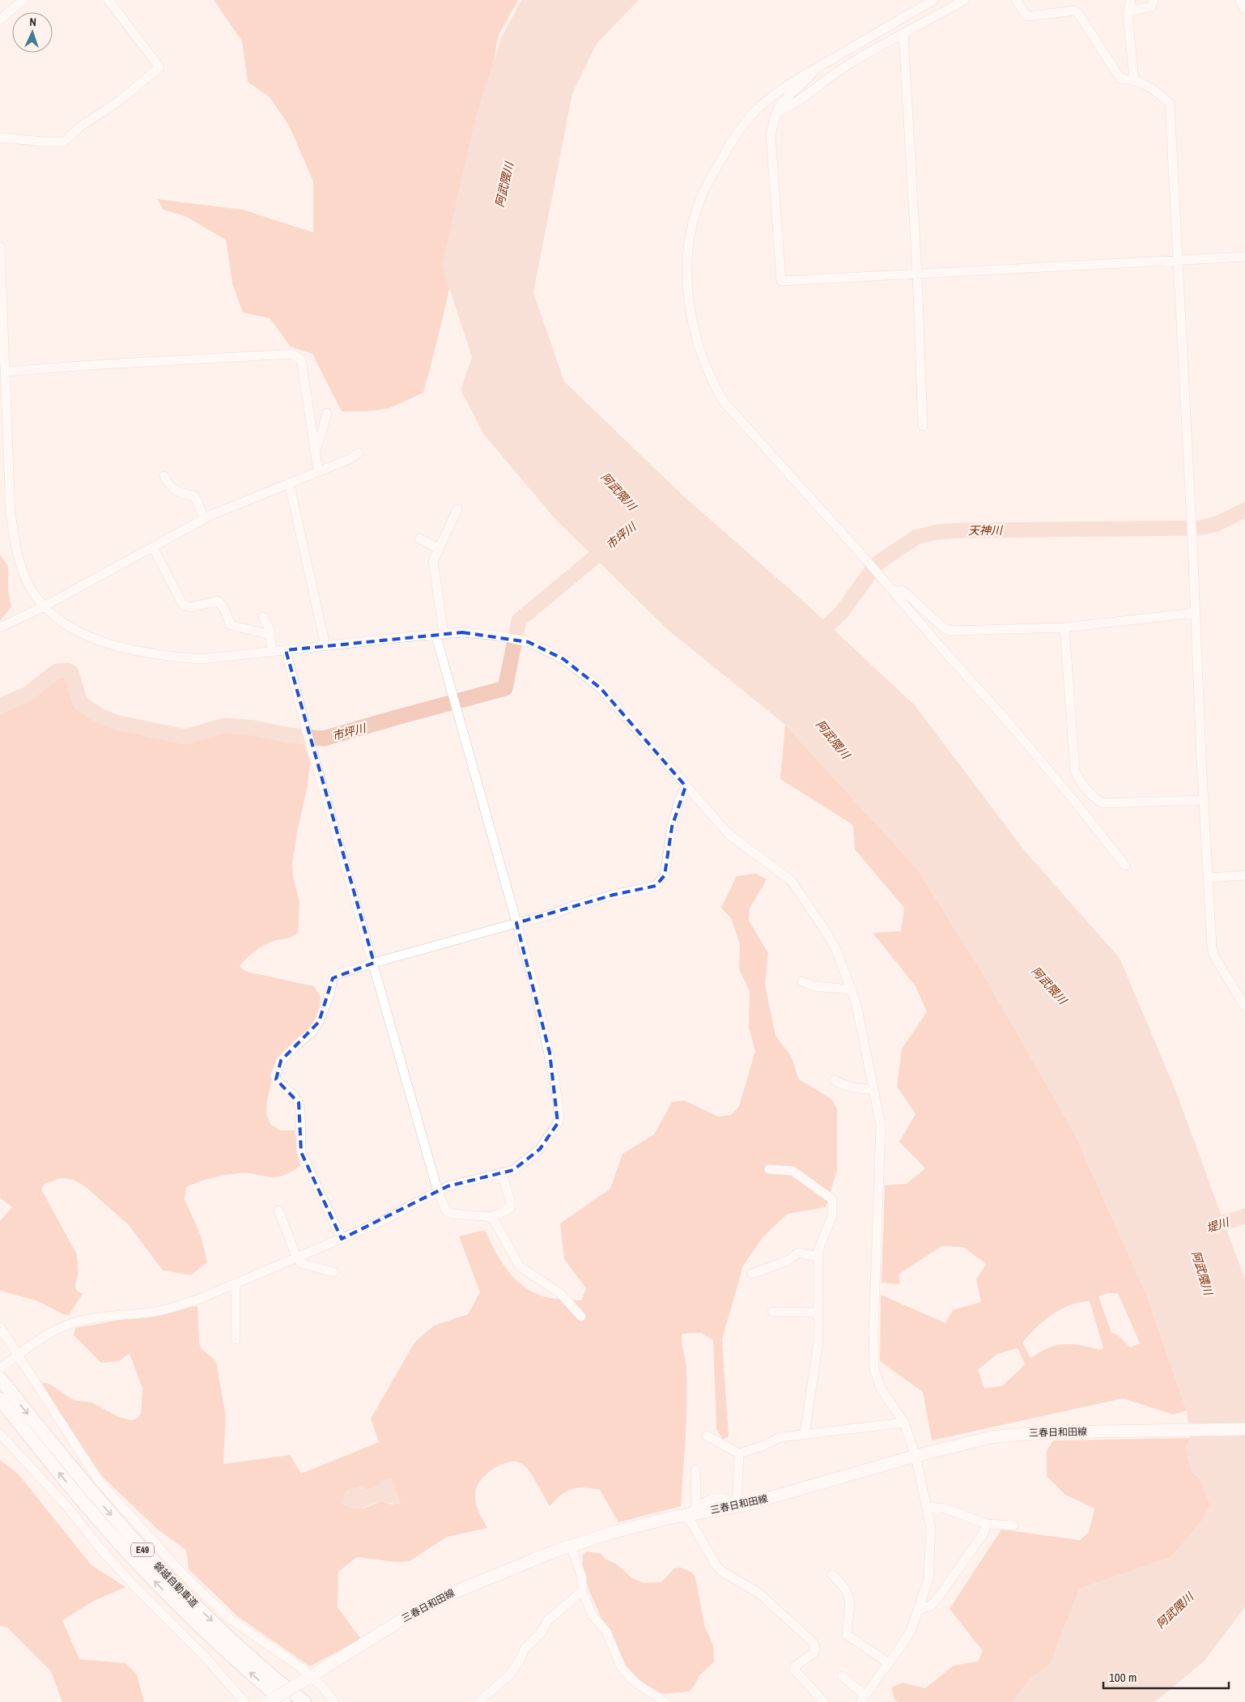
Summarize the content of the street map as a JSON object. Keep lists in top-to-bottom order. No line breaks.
{"streets":{"highway":["E49","磐越自動車道"],"main road":["三春日和田線"]},"water":["阿武隈川","天神川","市坪川","堤川"],"scale_bar":"100 m","north":"top"}
